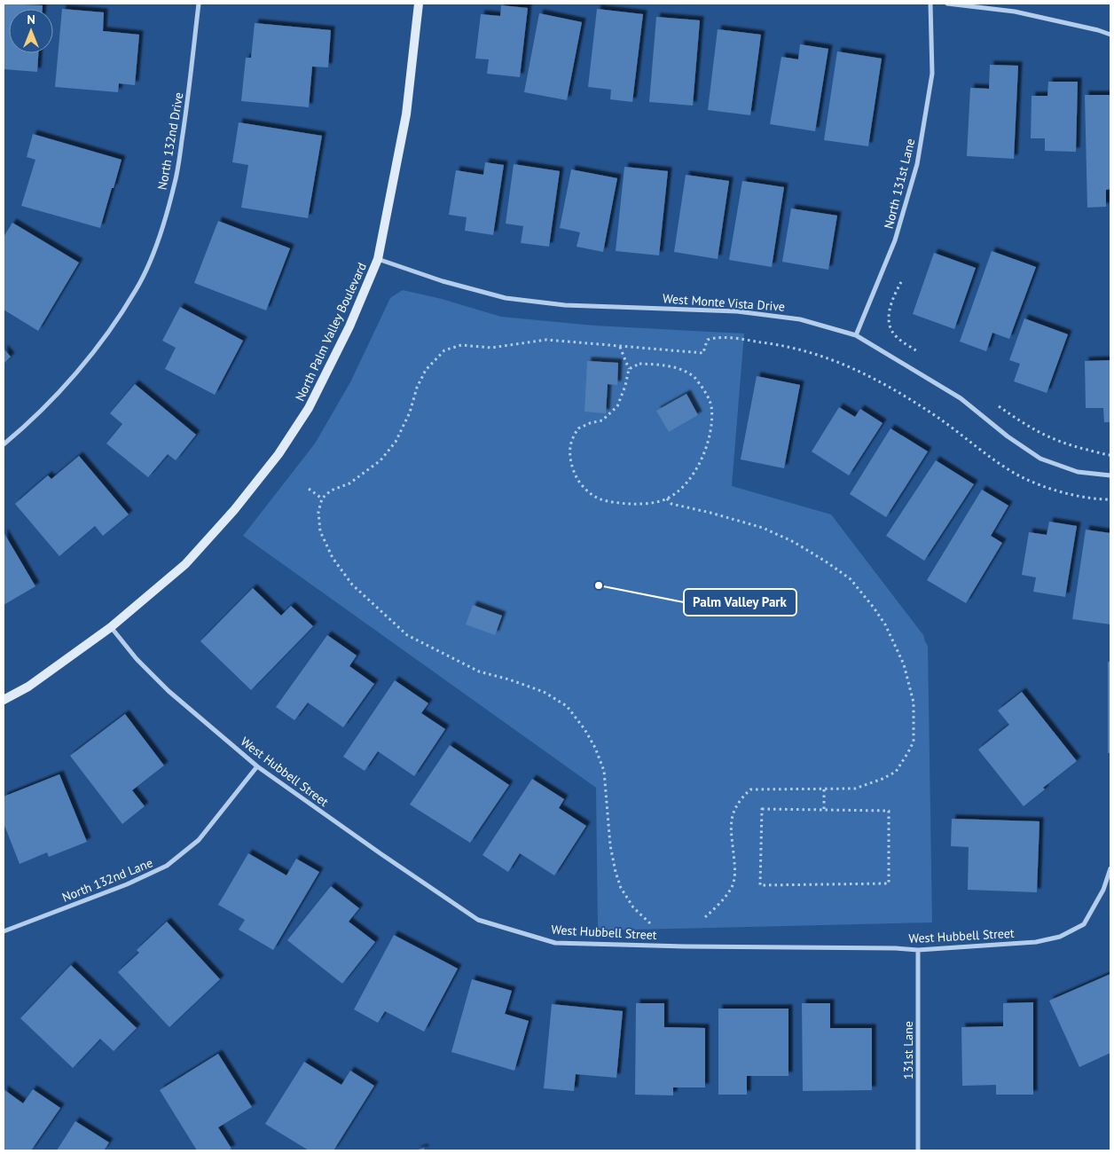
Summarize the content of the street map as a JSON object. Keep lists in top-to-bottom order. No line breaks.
{"streets":{"street":["North 132nd Drive","North 131st Lane","West Monte Vista Drive","North Palm Valley Boulevard","West Hubbell Street","North 132nd Lane","131st Lane"]},"crossings":[["North 131st Lane","West Monte Vista Drive"],["West Monte Vista Drive","North Palm Valley Boulevard"],["North Palm Valley Boulevard","West Hubbell Street"],["West Hubbell Street","North 132nd Lane"],["West Hubbell Street","131st Lane"]],"places":["Palm Valley Park"],"north":"top"}
